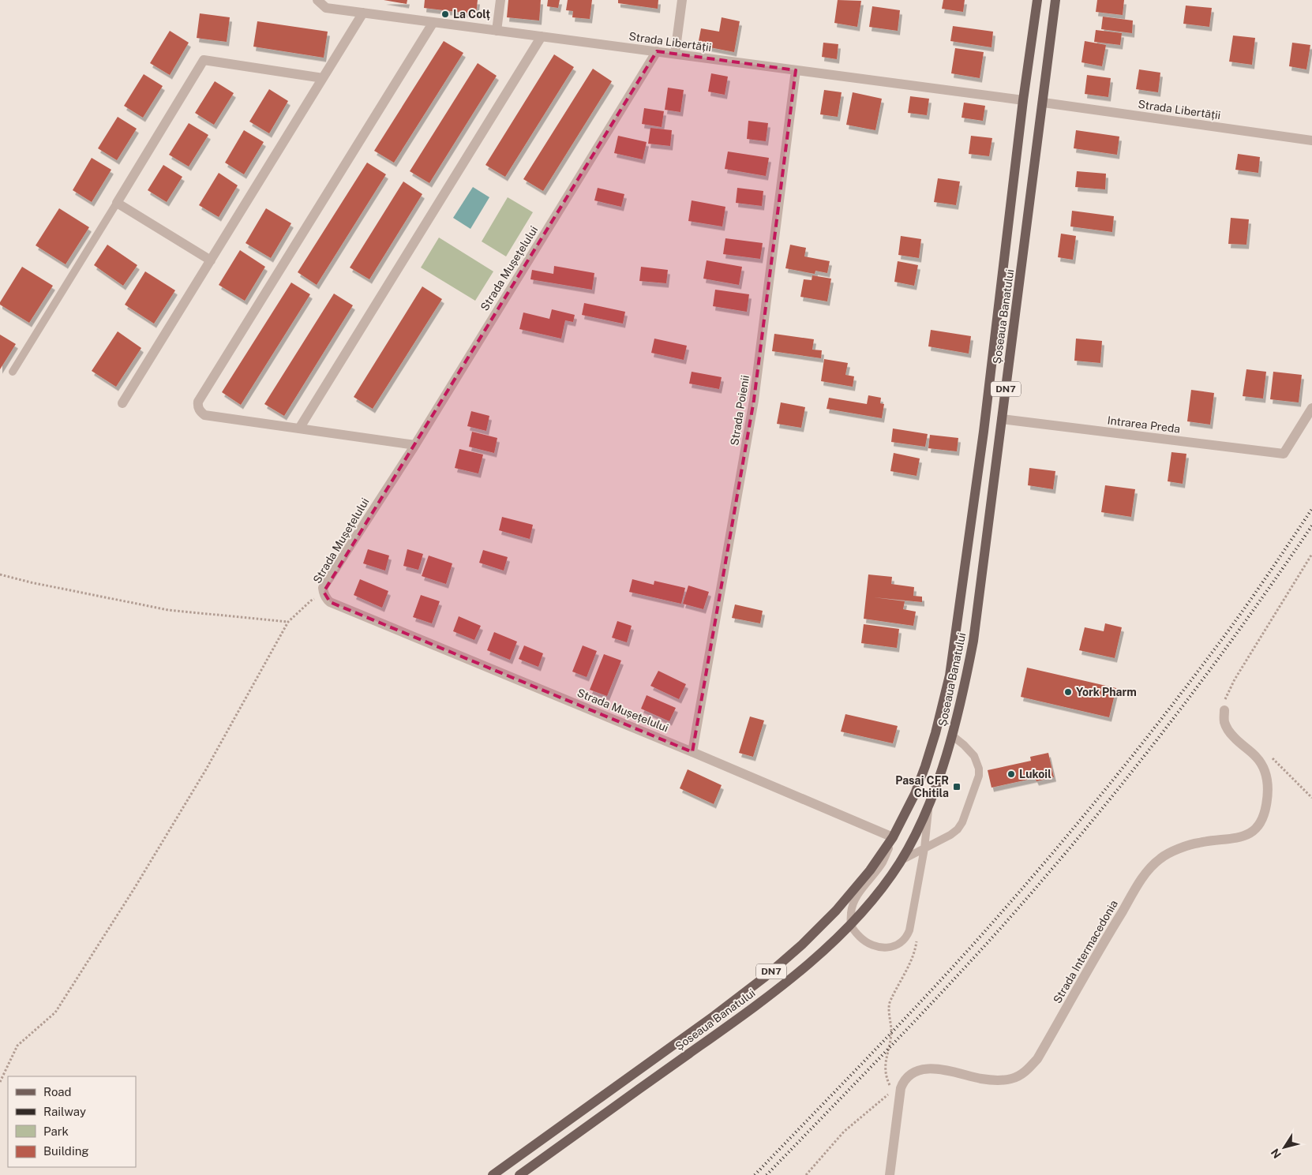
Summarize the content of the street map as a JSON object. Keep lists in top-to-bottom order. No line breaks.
{"streets":{"main road":["Șoseaua Banatului","DN7"],"street":["Strada Libertății","Strada Mușețelului","Strada Poienii","Intrarea Preda","Strada Intermacedonia"]},"crossings":[["Strada Libertății","Strada Mușețelului"],["Strada Libertății","Șoseaua Banatului"],["Strada Libertății","Strada Poienii"],["Strada Mușețelului","Șoseaua Banatului"],["Strada Mușețelului","Strada Poienii"],["Șoseaua Banatului","Intrarea Preda"]],"places":{"other":["La Colț","York Pharm","Lukoil"],"transit":["Pasaj CFR Chitila"]},"legend":["Road","Railway","Park","Building"],"north":"bottom left"}
